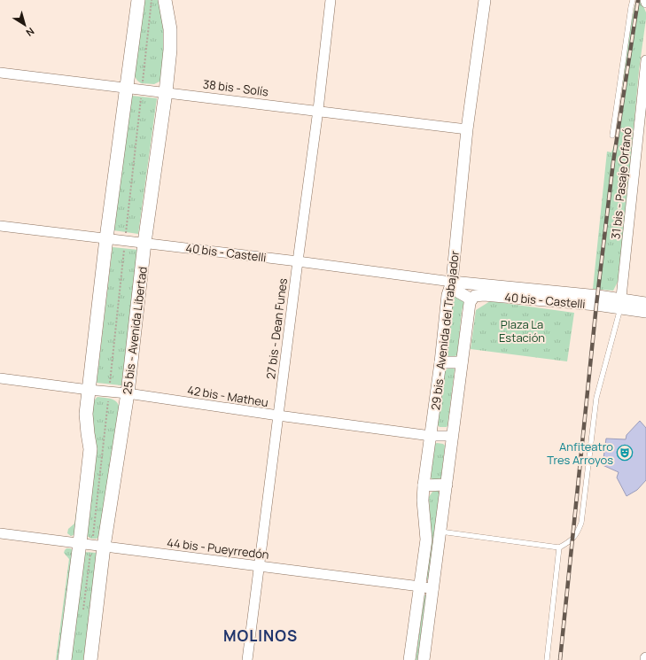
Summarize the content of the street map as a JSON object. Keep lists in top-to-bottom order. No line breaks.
{"streets":{"main road":["25 bis - Avenida Libertad"],"street":["38 bis - Solís","31 bis - Pasaje Orfanó","40 bis - Castelli","27 bis - Dean Funes","29 bis - Avenida del Trabajador","42 bis - Matheu","44 bis - Pueyrredón"]},"crossings":[["38 bis - Solís","27 bis - Dean Funes"],["38 bis - Solís","25 bis - Avenida Libertad"],["38 bis - Solís","29 bis - Avenida del Trabajador"],["31 bis - Pasaje Orfanó","40 bis - Castelli"],["40 bis - Castelli","27 bis - Dean Funes"],["40 bis - Castelli","25 bis - Avenida Libertad"],["40 bis - Castelli","29 bis - Avenida del Trabajador"],["27 bis - Dean Funes","42 bis - Matheu"],["27 bis - Dean Funes","44 bis - Pueyrredón"],["25 bis - Avenida Libertad","42 bis - Matheu"],["25 bis - Avenida Libertad","44 bis - Pueyrredón"],["29 bis - Avenida del Trabajador","42 bis - Matheu"],["29 bis - Avenida del Trabajador","44 bis - Pueyrredón"]],"districts":["MOLINOS"],"parks":["Plaza La Estación"],"places":{"theatre":["Anfiteatro Tres Arroyos"]},"north":"bottom right"}
